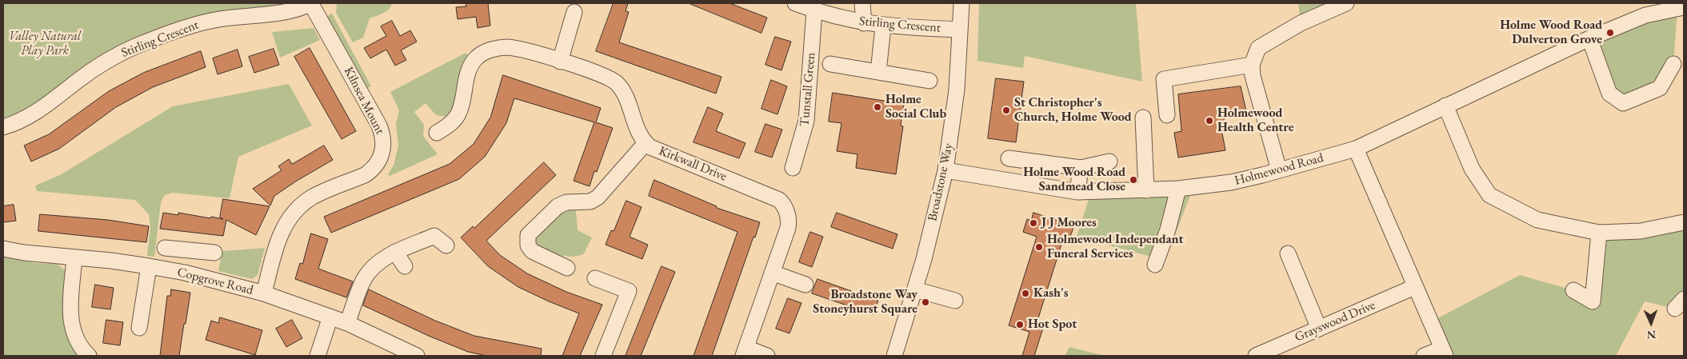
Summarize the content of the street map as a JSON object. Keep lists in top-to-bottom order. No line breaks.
{"streets":{"street":["Stirling Crescent","Tunstall Green","Kilnsea Mount","Kirkwall Drive","Holmewood Road","Broadstone Way","Copgrove Road","Grayswood Drive"]},"crossings":[["Stirling Crescent","Tunstall Green"],["Stirling Crescent","Kilnsea Mount"],["Stirling Crescent","Broadstone Way"],["Kilnsea Mount","Copgrove Road"],["Holmewood Road","Broadstone Way"]],"parks":["Valley Natural Play Park"],"places":["Holme Wood Road Dulverton Grove","Holme Social Club","St Christopher's Church, Holme Wood","Holmewood Health Centre","Holme Wood Road Sandmead Close","J J Moores","Holmewood Independant Funeral Services","Kash's","Broadstone Way Stoneyhurst Square","Hot Spot"],"north":"bottom"}
